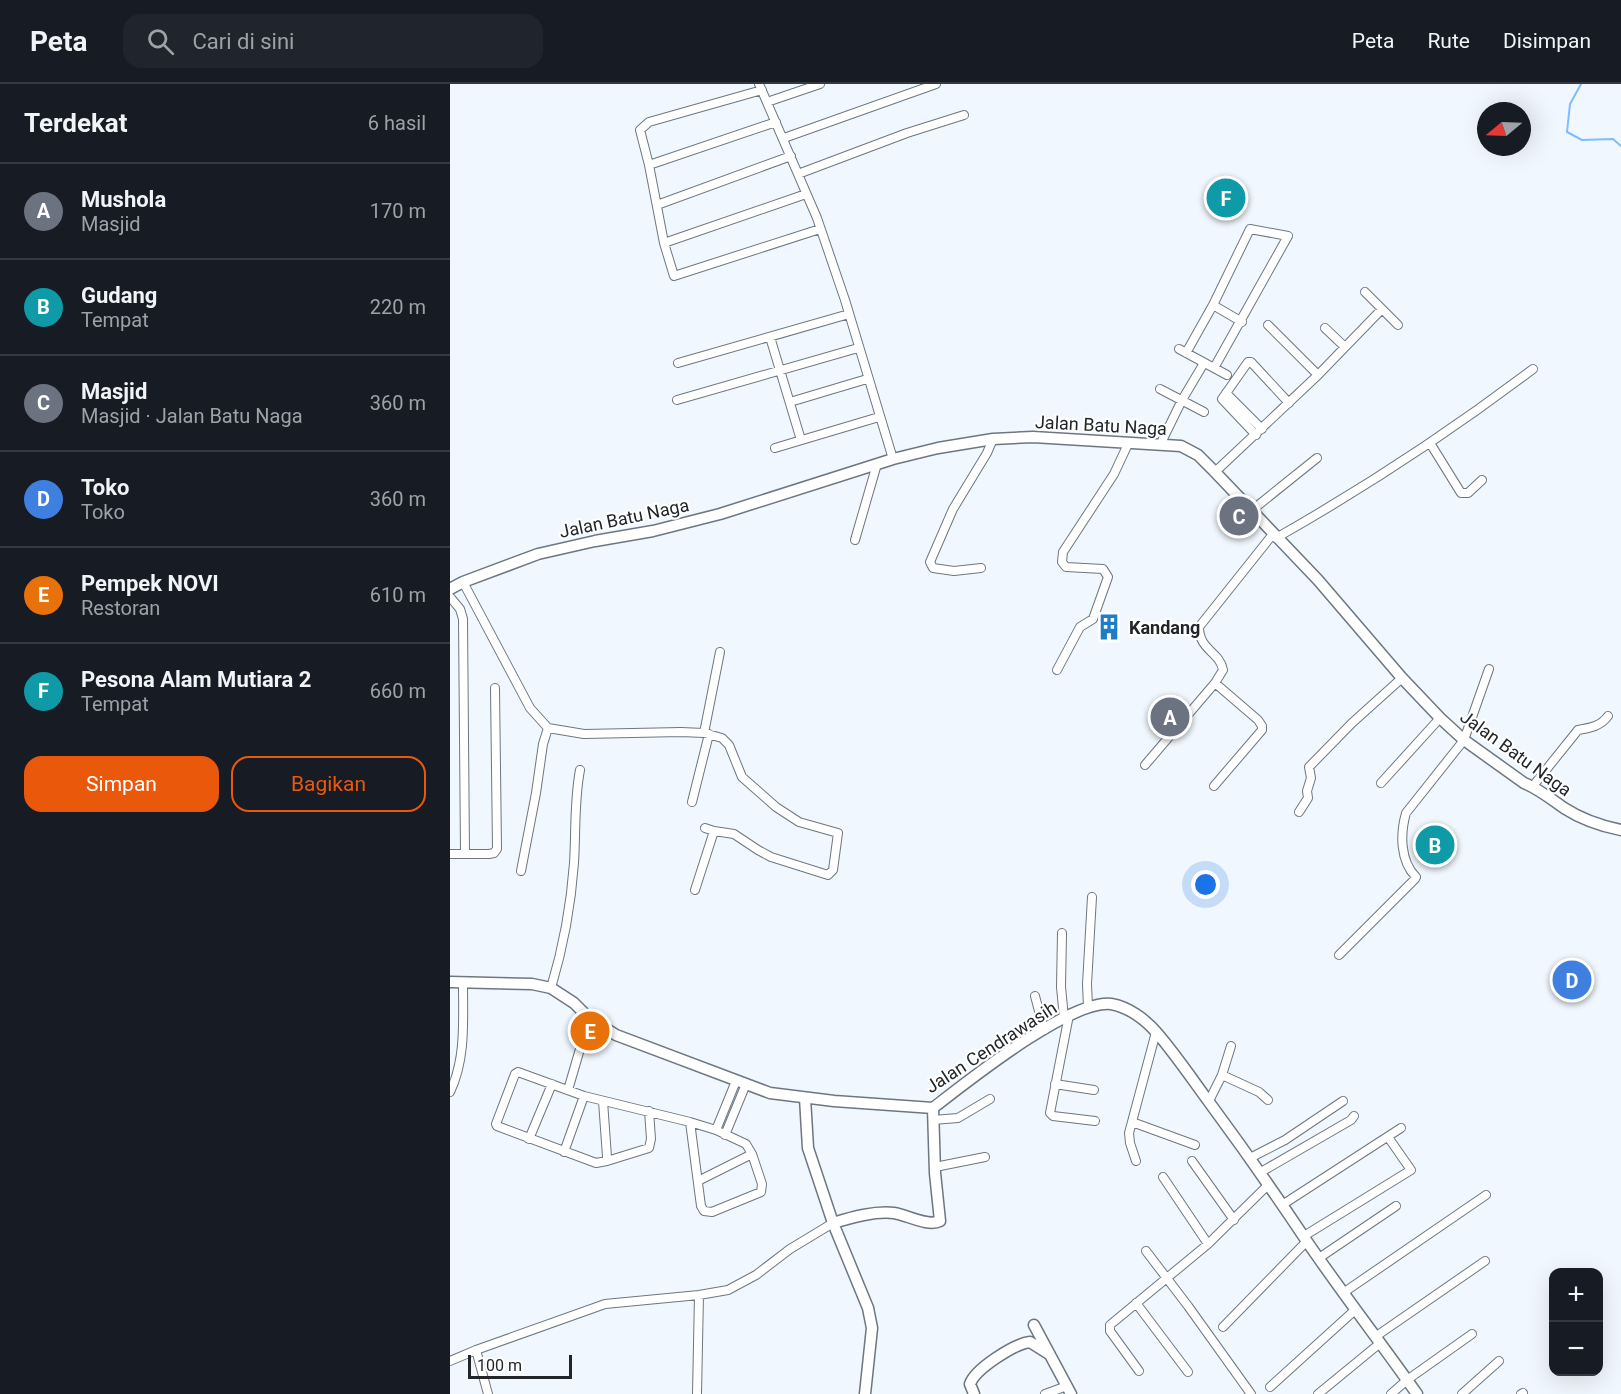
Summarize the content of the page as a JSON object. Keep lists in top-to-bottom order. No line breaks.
{"streets":{"street":["Jalan Batu Naga","Jalan Cendrawasih"]},"places":{"building":["Kandang"]},"scale_bar":"100 m","north":"left","page":{"header":"Peta","search":"Cari di sini","nav":["Peta","Rute","Disimpan"],"heading":["Terdekat","6 hasil"],"list":[{"mark":"A","name":"Mushola","note":"Masjid","value":"170 m"},{"mark":"B","name":"Gudang","note":"Tempat","value":"220 m"},{"mark":"C","name":"Masjid","note":"Masjid · Jalan Batu Naga","value":"360 m"},{"mark":"D","name":"Toko","note":"Toko","value":"360 m"},{"mark":"E","name":"Pempek NOVI","note":"Restoran","value":"610 m"},{"mark":"F","name":"Pesona Alam Mutiara 2","note":"Tempat","value":"660 m"}],"pins":["F","C","A","B","D","E"],"buttons":["Simpan","Bagikan"],"map_buttons":["+","−"],"scale":"100 m"}}
